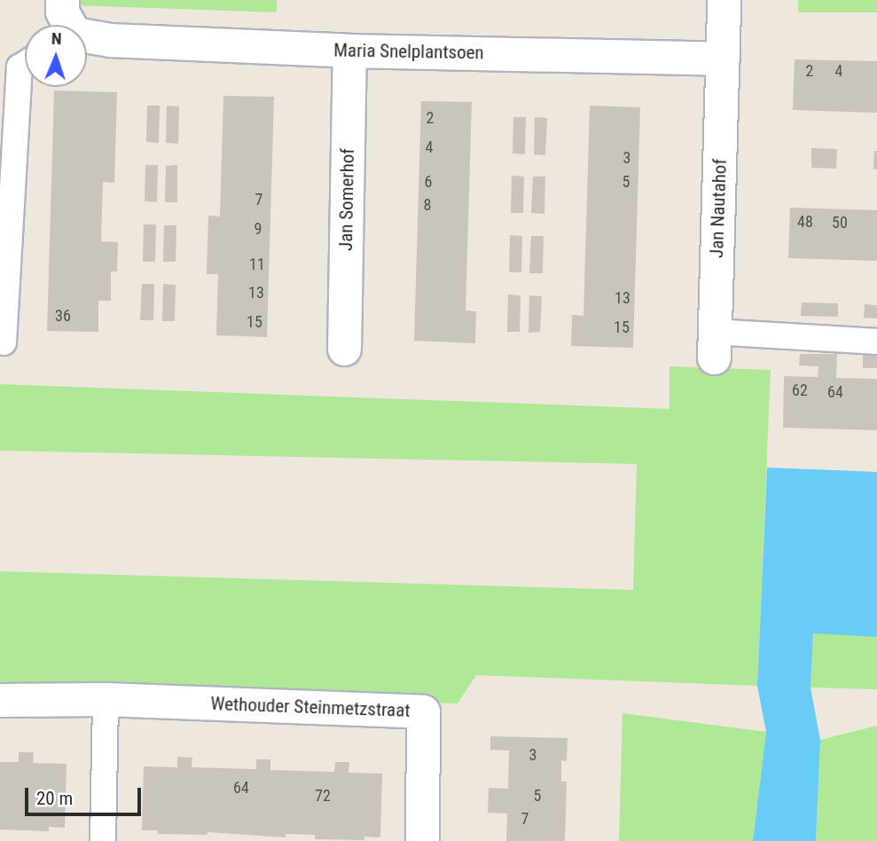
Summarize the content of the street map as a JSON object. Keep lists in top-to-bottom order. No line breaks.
{"streets":{"street":["Maria Snelplantsoen","Jan Somerhof","Jan Nautahof","Wethouder Steinmetzstraat"]},"crossings":[["Maria Snelplantsoen","Jan Somerhof"],["Maria Snelplantsoen","Jan Nautahof"]],"house_numbers":["2","4","2","4","3","6","5","7","8","48","50","9","11","13","13","36","15","15","62","64","3","64","72","5","7"],"scale_bar":"20 m","north":"top"}
